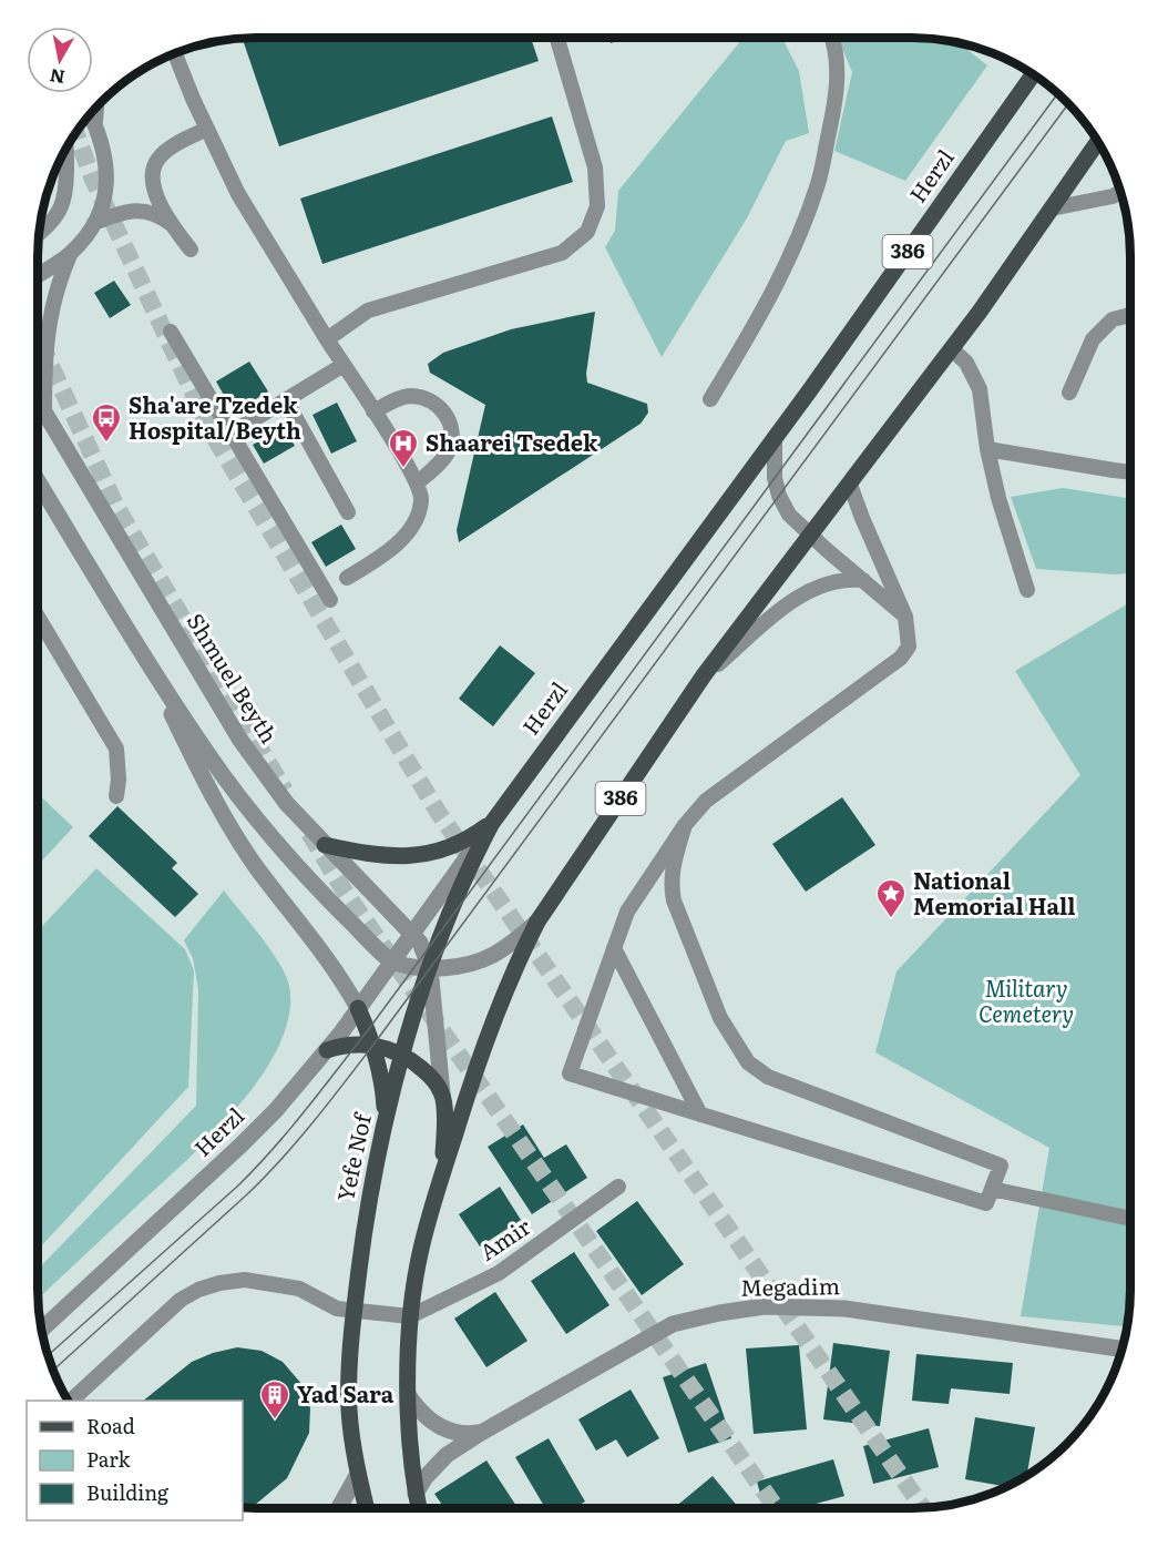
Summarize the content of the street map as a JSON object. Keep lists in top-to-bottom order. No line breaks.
{"streets":{"main road":["Herzl","386","Yefe Nof"],"street":["Shmuel Beyth","Megadim"],"lane":["Amir"]},"crossings":[["Herzl","Shmuel Beyth"],["Herzl","Yefe Nof"],["386","Amir"],["386","Megadim"],["Shmuel Beyth","Yefe Nof"]],"parks":["Military Cemetery"],"places":{"bus stop":["Sha'are Tzedek Hospital/Beyth"],"hospital":["Shaarei Tsedek"],"place":["National Memorial Hall"],"building":["Yad Sara"]},"legend":["Road","Park","Building"],"north":"bottom"}
